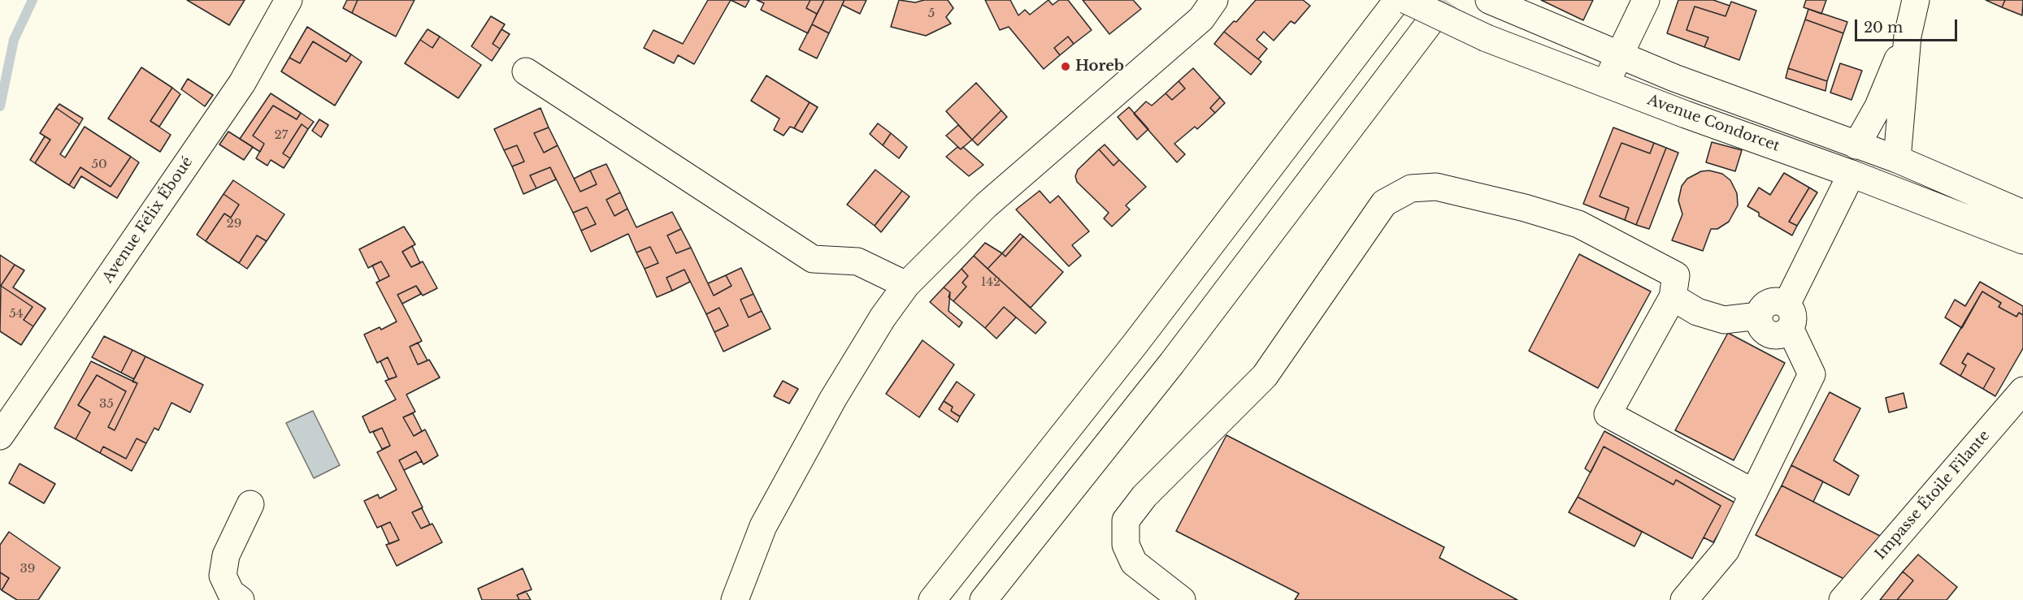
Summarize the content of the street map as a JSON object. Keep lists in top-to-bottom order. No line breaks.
{"streets":{"main road":["Avenue Condorcet","Avenue Félix Éboué","Impasse Étoile Filante"]},"places":["Horeb"],"house_numbers":["5","27","50","29","142","54","35","39"],"scale_bar":"20 m"}
